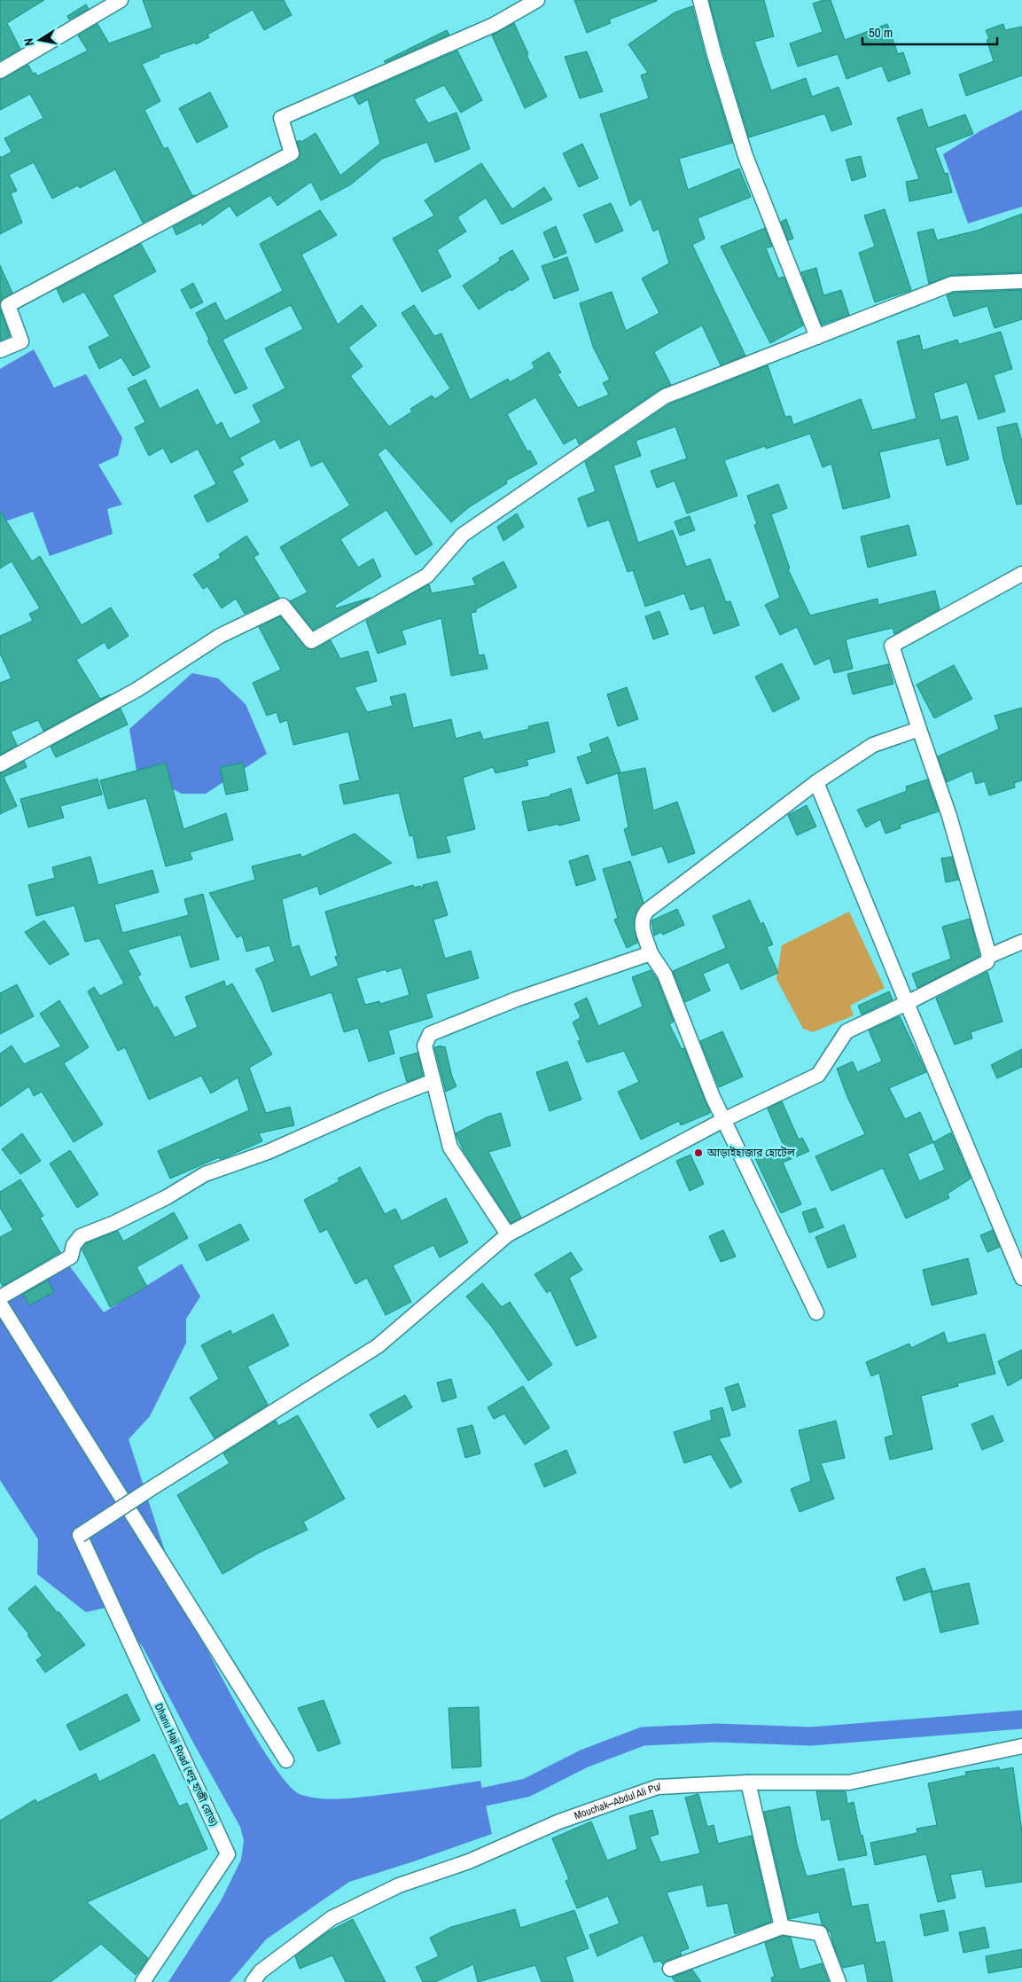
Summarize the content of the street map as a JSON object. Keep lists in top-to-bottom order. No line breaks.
{"streets":{"street":["Dhanu Haji Road (ধনু হাজী রোড)","Mouchak--Abdul Ali Pul"]},"places":["আড়াইহাজার হোটেল"],"scale_bar":"50 m","north":"left"}
